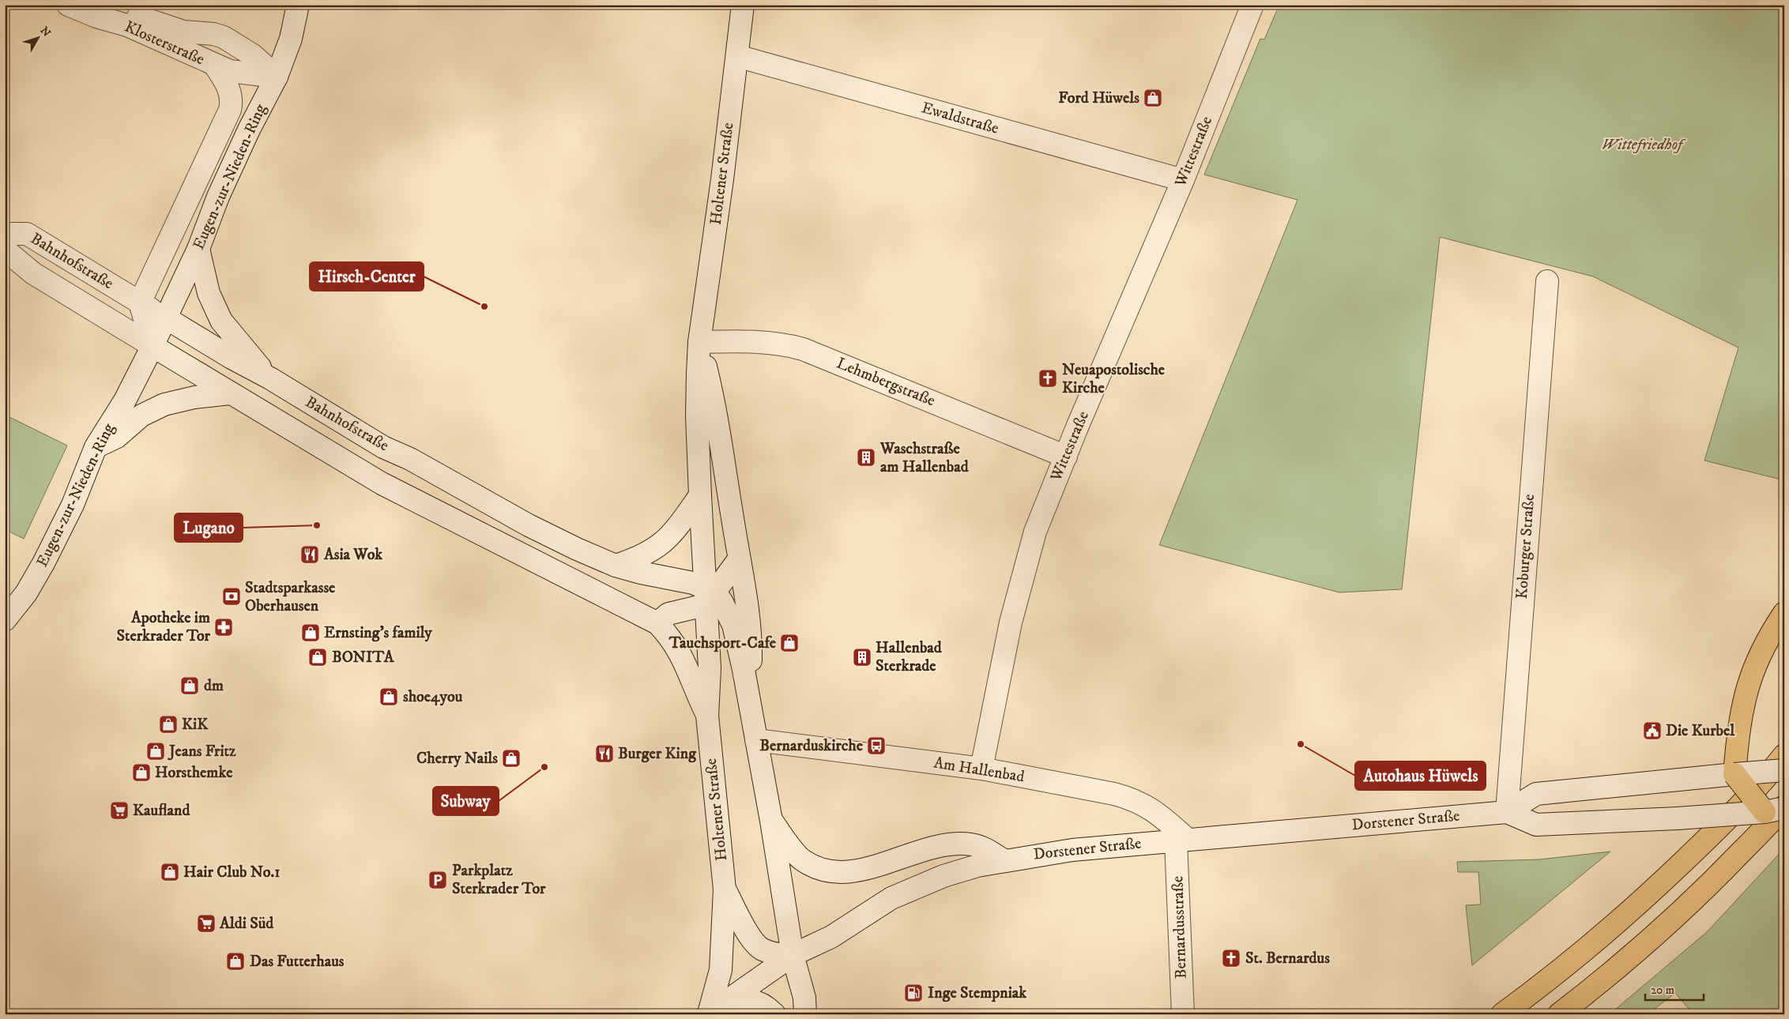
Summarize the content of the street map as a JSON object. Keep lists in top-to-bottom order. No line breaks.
{"streets":{"main road":["Klosterstraße","Ewaldstraße","Wittestraße","Holtener Straße","Eugen-zur-Nieden-Ring","Bahnhofstraße","Lehmbergstraße","Koburger Straße","Am Hallenbad","Dorstener Straße","Bernardusstraße"]},"crossings":[["Klosterstraße","Eugen-zur-Nieden-Ring"],["Ewaldstraße","Wittestraße"],["Ewaldstraße","Holtener Straße"],["Wittestraße","Lehmbergstraße"],["Wittestraße","Am Hallenbad"],["Holtener Straße","Bahnhofstraße"],["Holtener Straße","Lehmbergstraße"],["Holtener Straße","Am Hallenbad"],["Holtener Straße","Dorstener Straße"],["Eugen-zur-Nieden-Ring","Bahnhofstraße"],["Koburger Straße","Dorstener Straße"],["Am Hallenbad","Dorstener Straße"],["Am Hallenbad","Bernardusstraße"],["Dorstener Straße","Bernardusstraße"]],"parks":["Wittefriedhof"],"places":{"shop":["Ford Hüwels","Ernsting's family","Tauchsport-Cafe","BONITA","dm","shoe4you","KiK","Jeans Fritz","Cherry Nails","Horsthemke","Hair Club No.1","Das Futterhaus"],"other":["Hirsch-Center","Lugano","Autohaus Hüwels","Subway"],"church":["Neuapostolische Kirche","St. Bernardus"],"building":["Waschstraße am Hallenbad","Hallenbad Sterkrade"],"restaurant":["Asia Wok","Burger King"],"bank":["Stadtsparkasse Oberhausen"],"pharmacy":["Apotheke im Sterkrader Tor"],"public building":["Die Kurbel"],"bus stop":["Bernarduskirche"],"supermarket":["Kaufland","Aldi Süd"],"parking":["Parkplatz Sterkrader Tor"],"fuel station":["Inge Stempniak"]},"scale_bar":"20 m","north":"top right"}
